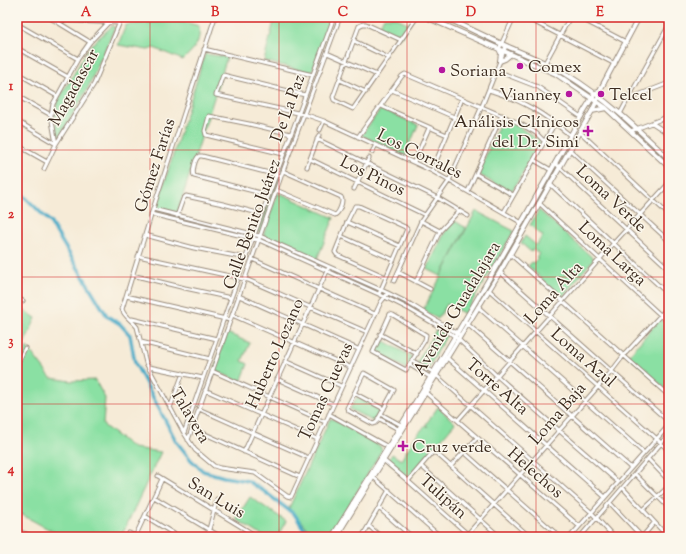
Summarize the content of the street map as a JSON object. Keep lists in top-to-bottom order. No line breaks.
{"streets":{"main road":["Avenida Guadalajara"],"street":["Magadascar","De La Paz","Los Corrales","Gómez Farías","Los Pinos","Loma Verde","Calle Benito Juárez","Loma Larga","Loma Alta","Huberto Lozano","Loma Azul","Torre Alta","Tomas Cuevas","Loma Baja","Talavera","Helechos","Tulipán","San Luis"]},"crossings":[["De La Paz","Los Corrales"],["De La Paz","Talavera"],["Los Corrales","Calle Benito Juárez"],["Los Corrales","Avenida Guadalajara"],["Gómez Farías","Talavera"],["Loma Verde","Loma Alta"],["Loma Verde","Avenida Guadalajara"],["Calle Benito Juárez","Talavera"],["Loma Larga","Loma Alta"],["Loma Larga","Avenida Guadalajara"],["Loma Larga","Loma Baja"],["Loma Alta","Loma Azul"],["Loma Alta","Torre Alta"],["Loma Alta","Helechos"],["Avenida Guadalajara","Loma Azul"],["Avenida Guadalajara","Torre Alta"],["Avenida Guadalajara","Helechos"],["Avenida Guadalajara","Tulipán"],["Loma Azul","Loma Baja"],["Torre Alta","Loma Baja"],["Tomas Cuevas","Talavera"],["Loma Baja","Helechos"],["Loma Baja","Tulipán"]],"places":{"other":["Comex","Soriana","Vianney","Telcel"],"health":["Análisis Clínicos del Dr. Simi","Cruz verde"]},"grid":{"columns":["A","B","C","D","E"],"rows":["1","2","3","4"]}}
